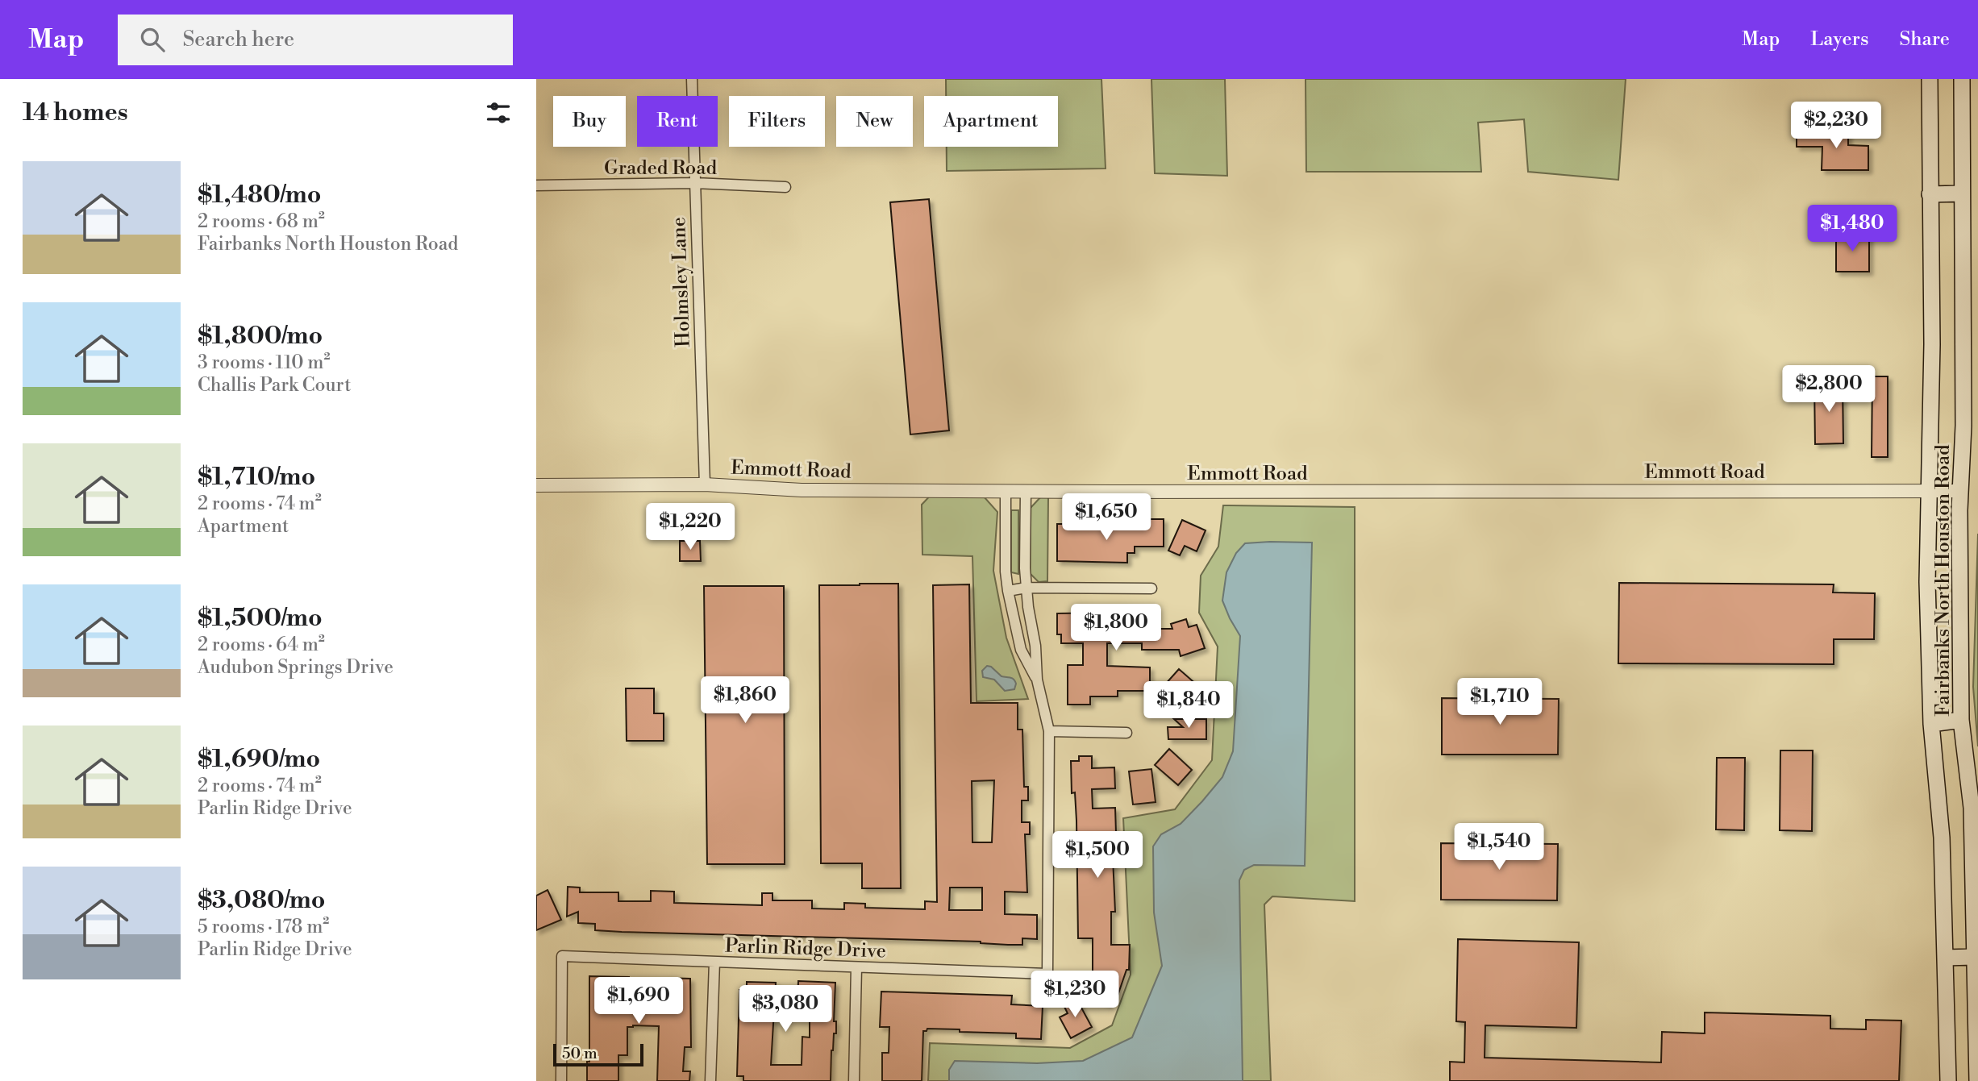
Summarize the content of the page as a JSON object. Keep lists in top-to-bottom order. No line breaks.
{"streets":{"main road":["Fairbanks North Houston Road"],"street":["Graded Road","Holmsley Lane","Emmott Road","Parlin Ridge Drive"]},"crossings":[["Graded Road","Holmsley Lane"],["Holmsley Lane","Emmott Road"],["Emmott Road","Fairbanks North Houston Road"]],"scale_bar":"50 m","page":{"header":"Map","search":"Search here","nav":["Map","Layers","Share"],"heading":"14 homes","chip":["Buy","Rent","Filters","New","Apartment"],"price":["$2,230","$1,480","$2,800","$1,650","$1,220","$1,800","$1,860","$1,710","$1,840","$1,540","$1,500","$1,230","$1,690","$3,080"],"list":[{"name":"$1,480/mo","note":"2 rooms · 68 m² · Fairbanks North Houston Road"},{"name":"$1,800/mo","note":"3 rooms · 110 m² · Challis Park Court"},{"name":"$1,710/mo","note":"2 rooms · 74 m² · Apartment"},{"name":"$1,500/mo","note":"2 rooms · 64 m² · Audubon Springs Drive"},{"name":"$1,690/mo","note":"2 rooms · 74 m² · Parlin Ridge Drive"},{"name":"$3,080/mo","note":"5 rooms · 178 m² · Parlin Ridge Drive"}],"scale":"50 m"}}
